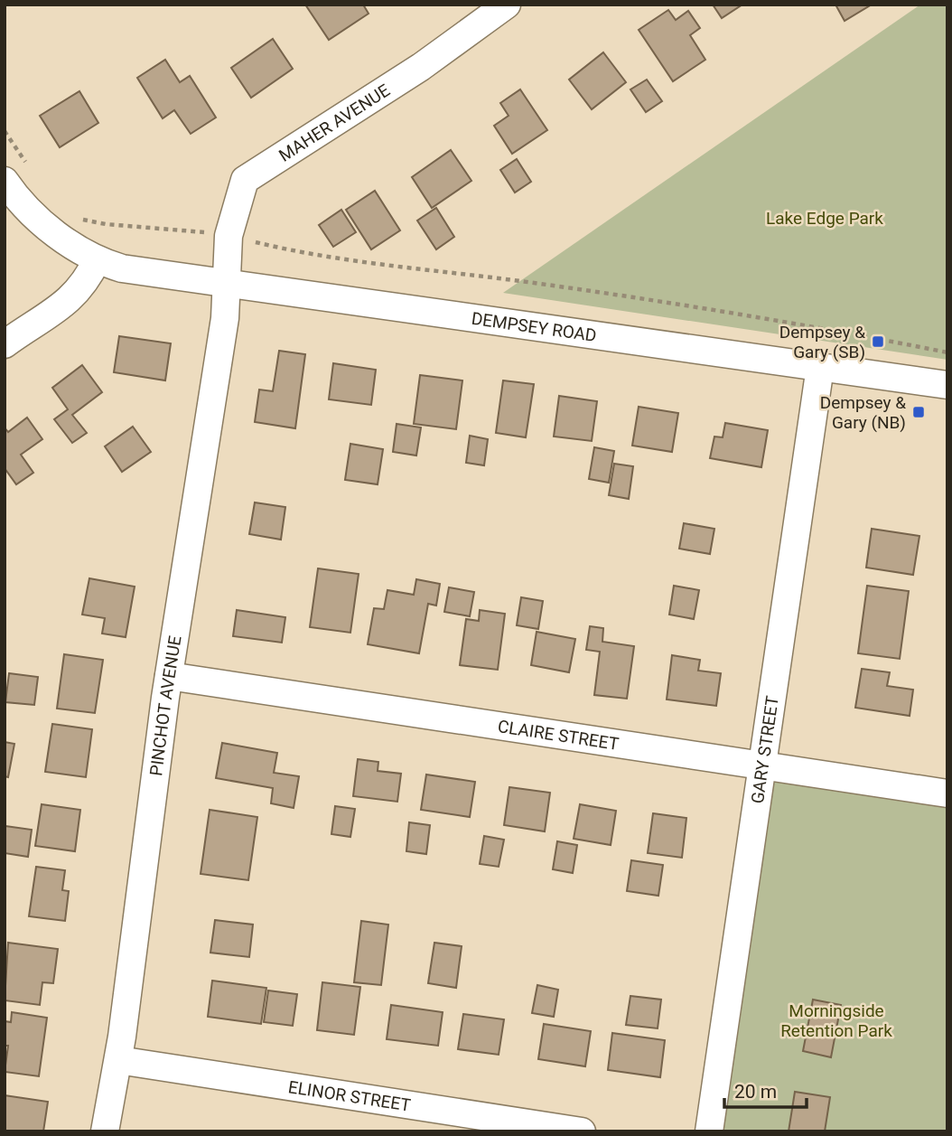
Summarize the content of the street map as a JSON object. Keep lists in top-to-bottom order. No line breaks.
{"streets":{"street":["MAHER AVENUE","DEMPSEY ROAD","PINCHOT AVENUE","CLAIRE STREET","GARY STREET","ELINOR STREET"]},"crossings":[["MAHER AVENUE","DEMPSEY ROAD"],["MAHER AVENUE","PINCHOT AVENUE"],["DEMPSEY ROAD","PINCHOT AVENUE"],["DEMPSEY ROAD","GARY STREET"],["PINCHOT AVENUE","CLAIRE STREET"],["PINCHOT AVENUE","ELINOR STREET"],["CLAIRE STREET","GARY STREET"]],"parks":["Lake Edge Park","Morningside Retention Park"],"places":{"transit":["Dempsey & Gary (SB)","Dempsey & Gary (NB)"]},"scale_bar":"20 m"}
